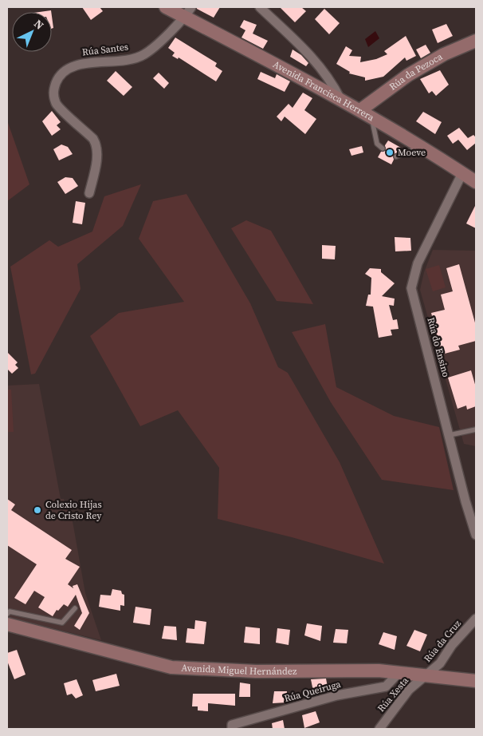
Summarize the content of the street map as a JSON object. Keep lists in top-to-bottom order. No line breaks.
{"streets":{"street":["Rúa Santes","Rúa da Pezoca","Avenida Francisca Herrera","Rúa do Ensino","Rúa da Cruz","Avenida Miguel Hernández","Rúa Queiruga","Rúa Xesta"]},"crossings":[["Rúa Santes","Avenida Francisca Herrera"],["Rúa da Pezoca","Avenida Francisca Herrera"],["Avenida Francisca Herrera","Rúa do Ensino"],["Rúa da Cruz","Avenida Miguel Hernández"],["Rúa da Cruz","Rúa Xesta"],["Avenida Miguel Hernández","Rúa Queiruga"],["Avenida Miguel Hernández","Rúa Xesta"]],"places":["Moeve","Colexio Hijas de Cristo Rey"],"north":"top right"}
